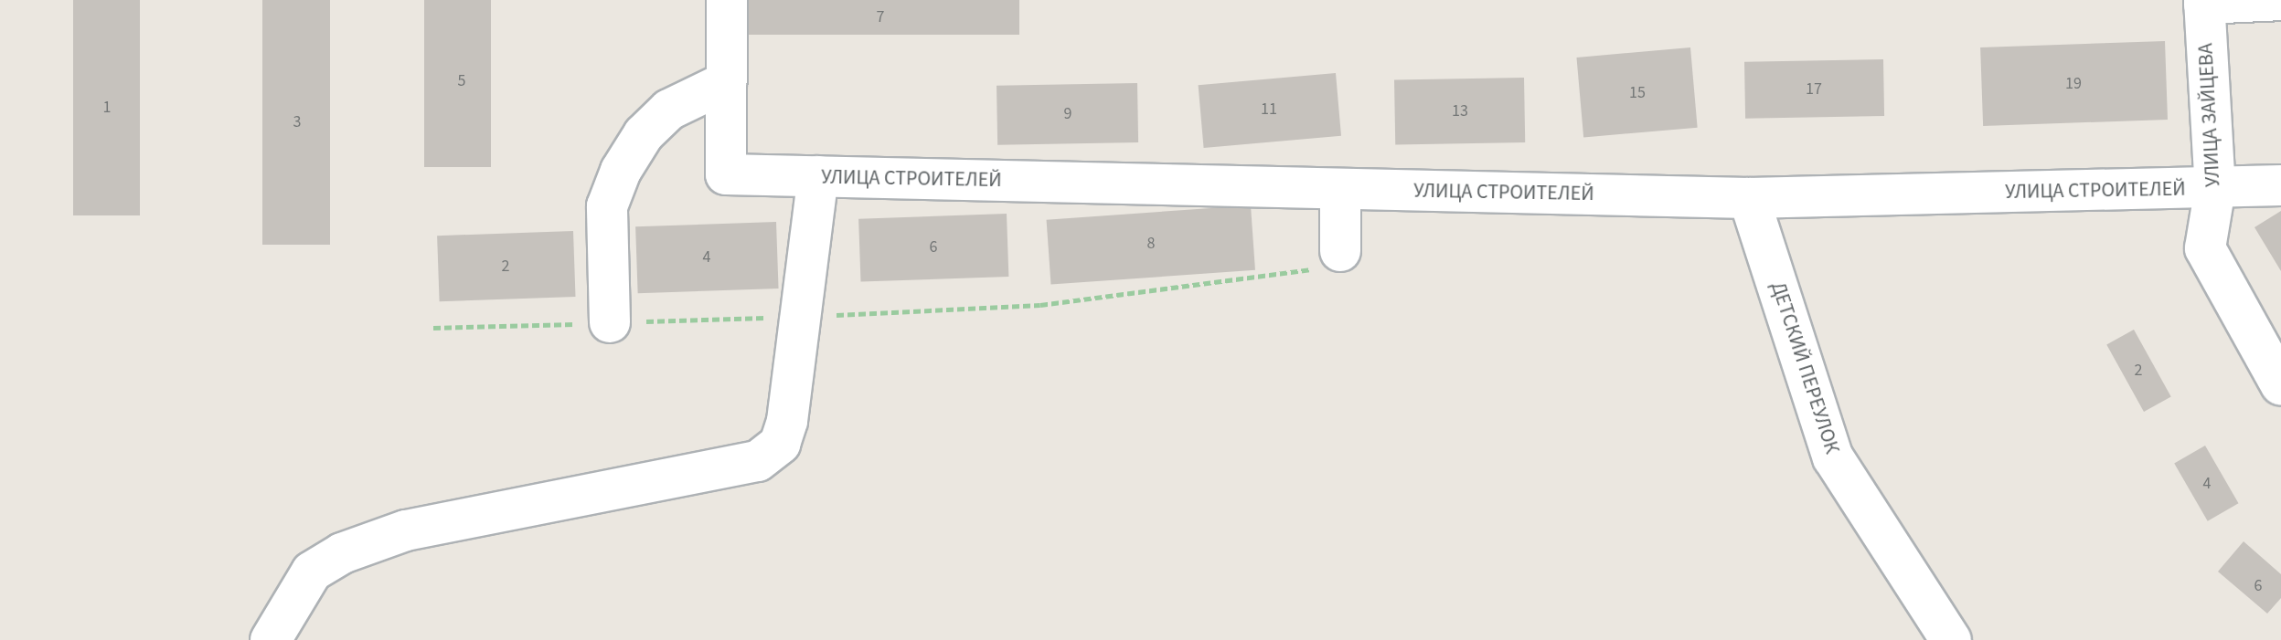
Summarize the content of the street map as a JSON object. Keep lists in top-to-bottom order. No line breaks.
{"streets":{"street":["УЛИЦА ЗАЙЦЕВА","УЛИЦА СТРОИТЕЛЕЙ","ДЕТСКИЙ ПЕРЕУЛОК"]},"crossings":[["УЛИЦА ЗАЙЦЕВА","УЛИЦА СТРОИТЕЛЕЙ"],["УЛИЦА СТРОИТЕЛЕЙ","ДЕТСКИЙ ПЕРЕУЛОК"]],"house_numbers":["7","5","19","17","15","1","11","13","9","3","8","6","4","2","2","4","6"]}
